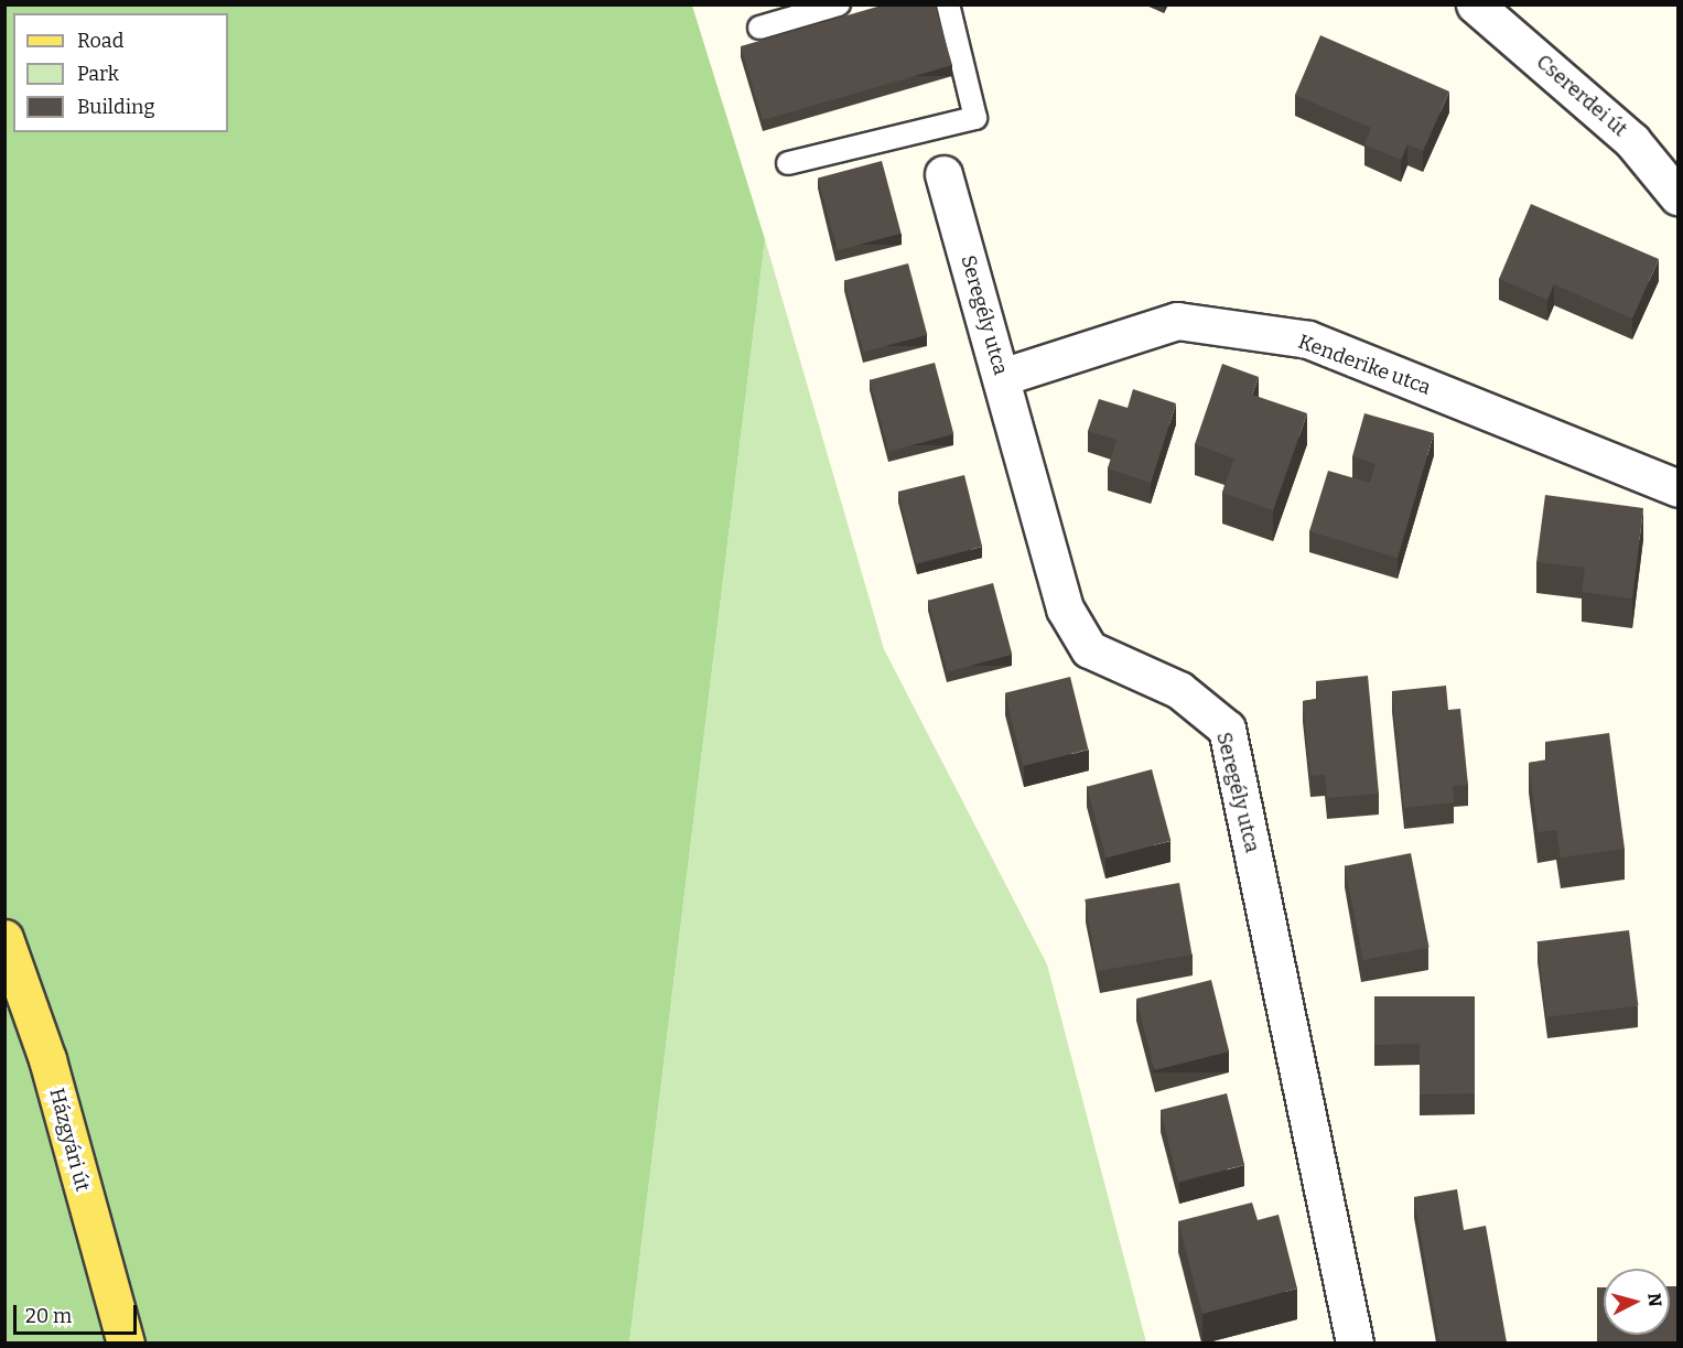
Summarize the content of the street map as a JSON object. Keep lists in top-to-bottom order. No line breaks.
{"streets":{"main road":["Házgyári út"],"street":["Csererdei út","Seregély utca","Kenderike utca"]},"crossings":[["Seregély utca","Kenderike utca"]],"legend":["Road","Park","Building"],"scale_bar":"20 m","north":"right"}
